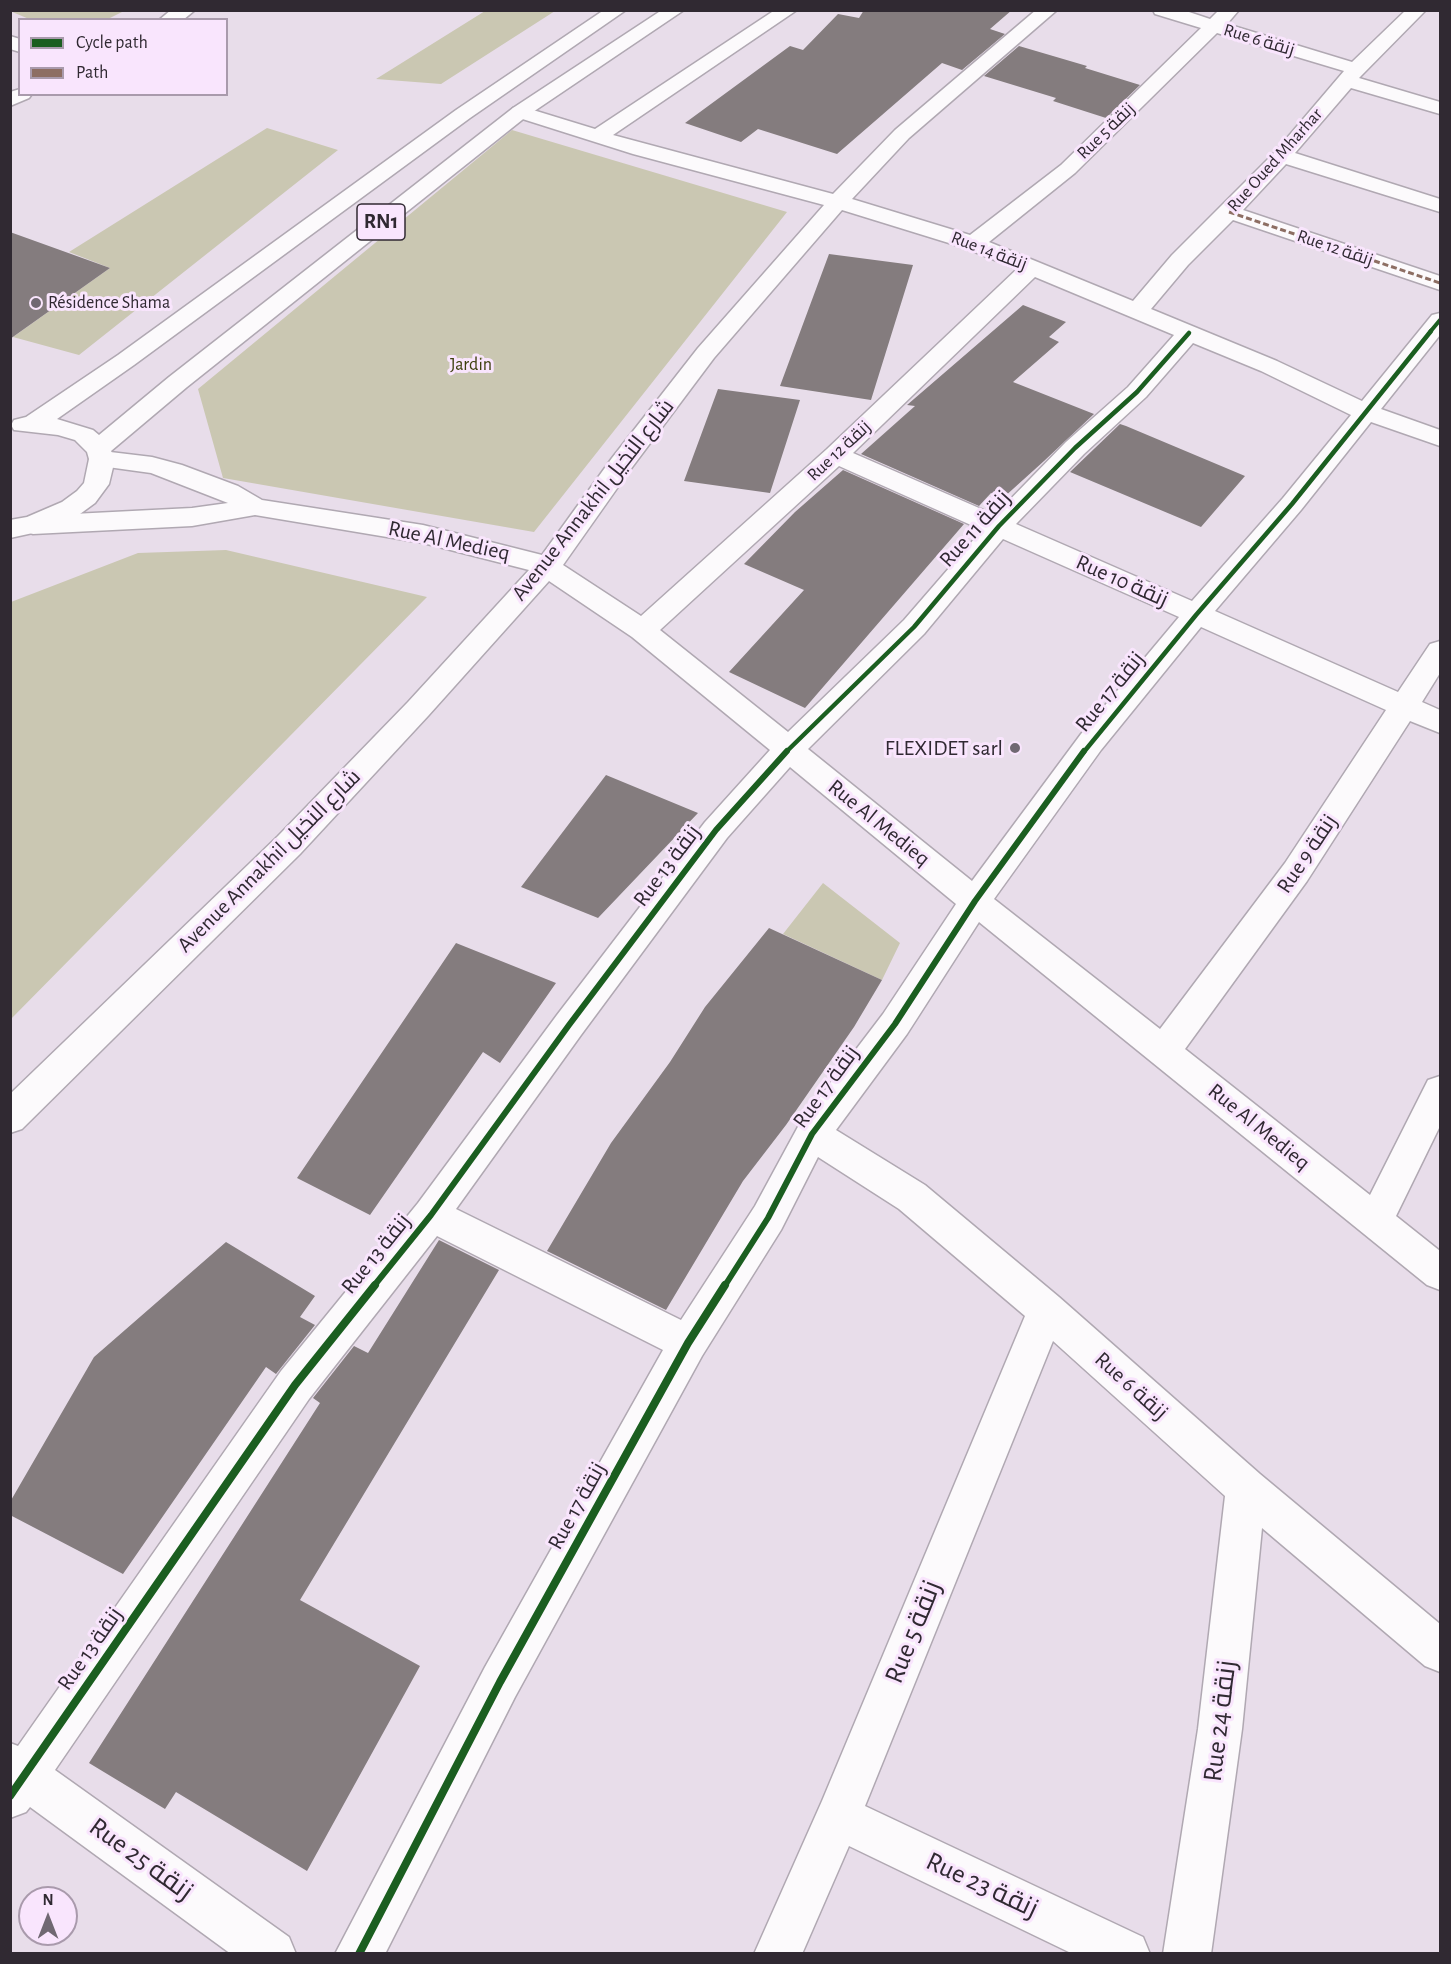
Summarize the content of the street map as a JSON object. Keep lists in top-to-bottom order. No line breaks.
{"streets":{"main road":["Rue 6 زنقة","Rue 5 زنقة","Rue Oued Mharhar","RN1","Rue 12 زنقة","Rue 14 زنقة","Avenue Annakhil شارع النخيل","Rue 11 زنقة","Rue Al Medieq","Rue 10 زنقة","Rue 17 زنقة","Rue 9 زنقة","Rue 13 زنقة","Rue 24 زنقة","Rue 25 زنقة","Rue 23 زنقة"]},"crossings":[["Rue 6 زنقة","Rue 5 زنقة"],["Rue 6 زنقة","Rue Oued Mharhar"],["Rue 6 زنقة","Rue 17 زنقة"],["Rue 6 زنقة","Rue 24 زنقة"],["Rue 5 زنقة","Rue 14 زنقة"],["Rue 5 زنقة","Rue 23 زنقة"],["Rue Oued Mharhar","Rue 12 زنقة"],["Rue Oued Mharhar","Rue 14 زنقة"],["RN1","Rue 14 زنقة"],["RN1","Rue Al Medieq"],["Rue 12 زنقة","Rue 14 زنقة"],["Rue 12 زنقة","Rue Al Medieq"],["Rue 12 زنقة","Rue 10 زنقة"],["Rue 14 زنقة","Avenue Annakhil شارع النخيل"],["Rue 14 زنقة","Rue 11 زنقة"],["Rue 14 زنقة","Rue 17 زنقة"],["Avenue Annakhil شارع النخيل","Rue Al Medieq"],["Rue 11 زنقة","Rue Al Medieq"],["Rue 11 زنقة","Rue 10 زنقة"],["Rue 11 زنقة","Rue 13 زنقة"],["Rue Al Medieq","Rue 17 زنقة"],["Rue Al Medieq","Rue 9 زنقة"],["Rue Al Medieq","Rue 13 زنقة"],["Rue 10 زنقة","Rue 17 زنقة"],["Rue 10 زنقة","Rue 9 زنقة"],["Rue 13 زنقة","Rue 25 زنقة"]],"parks":["Jardin"],"places":["Résidence Shama","FLEXIDET sarl"],"legend":["Cycle path","Path"],"north":"top"}
